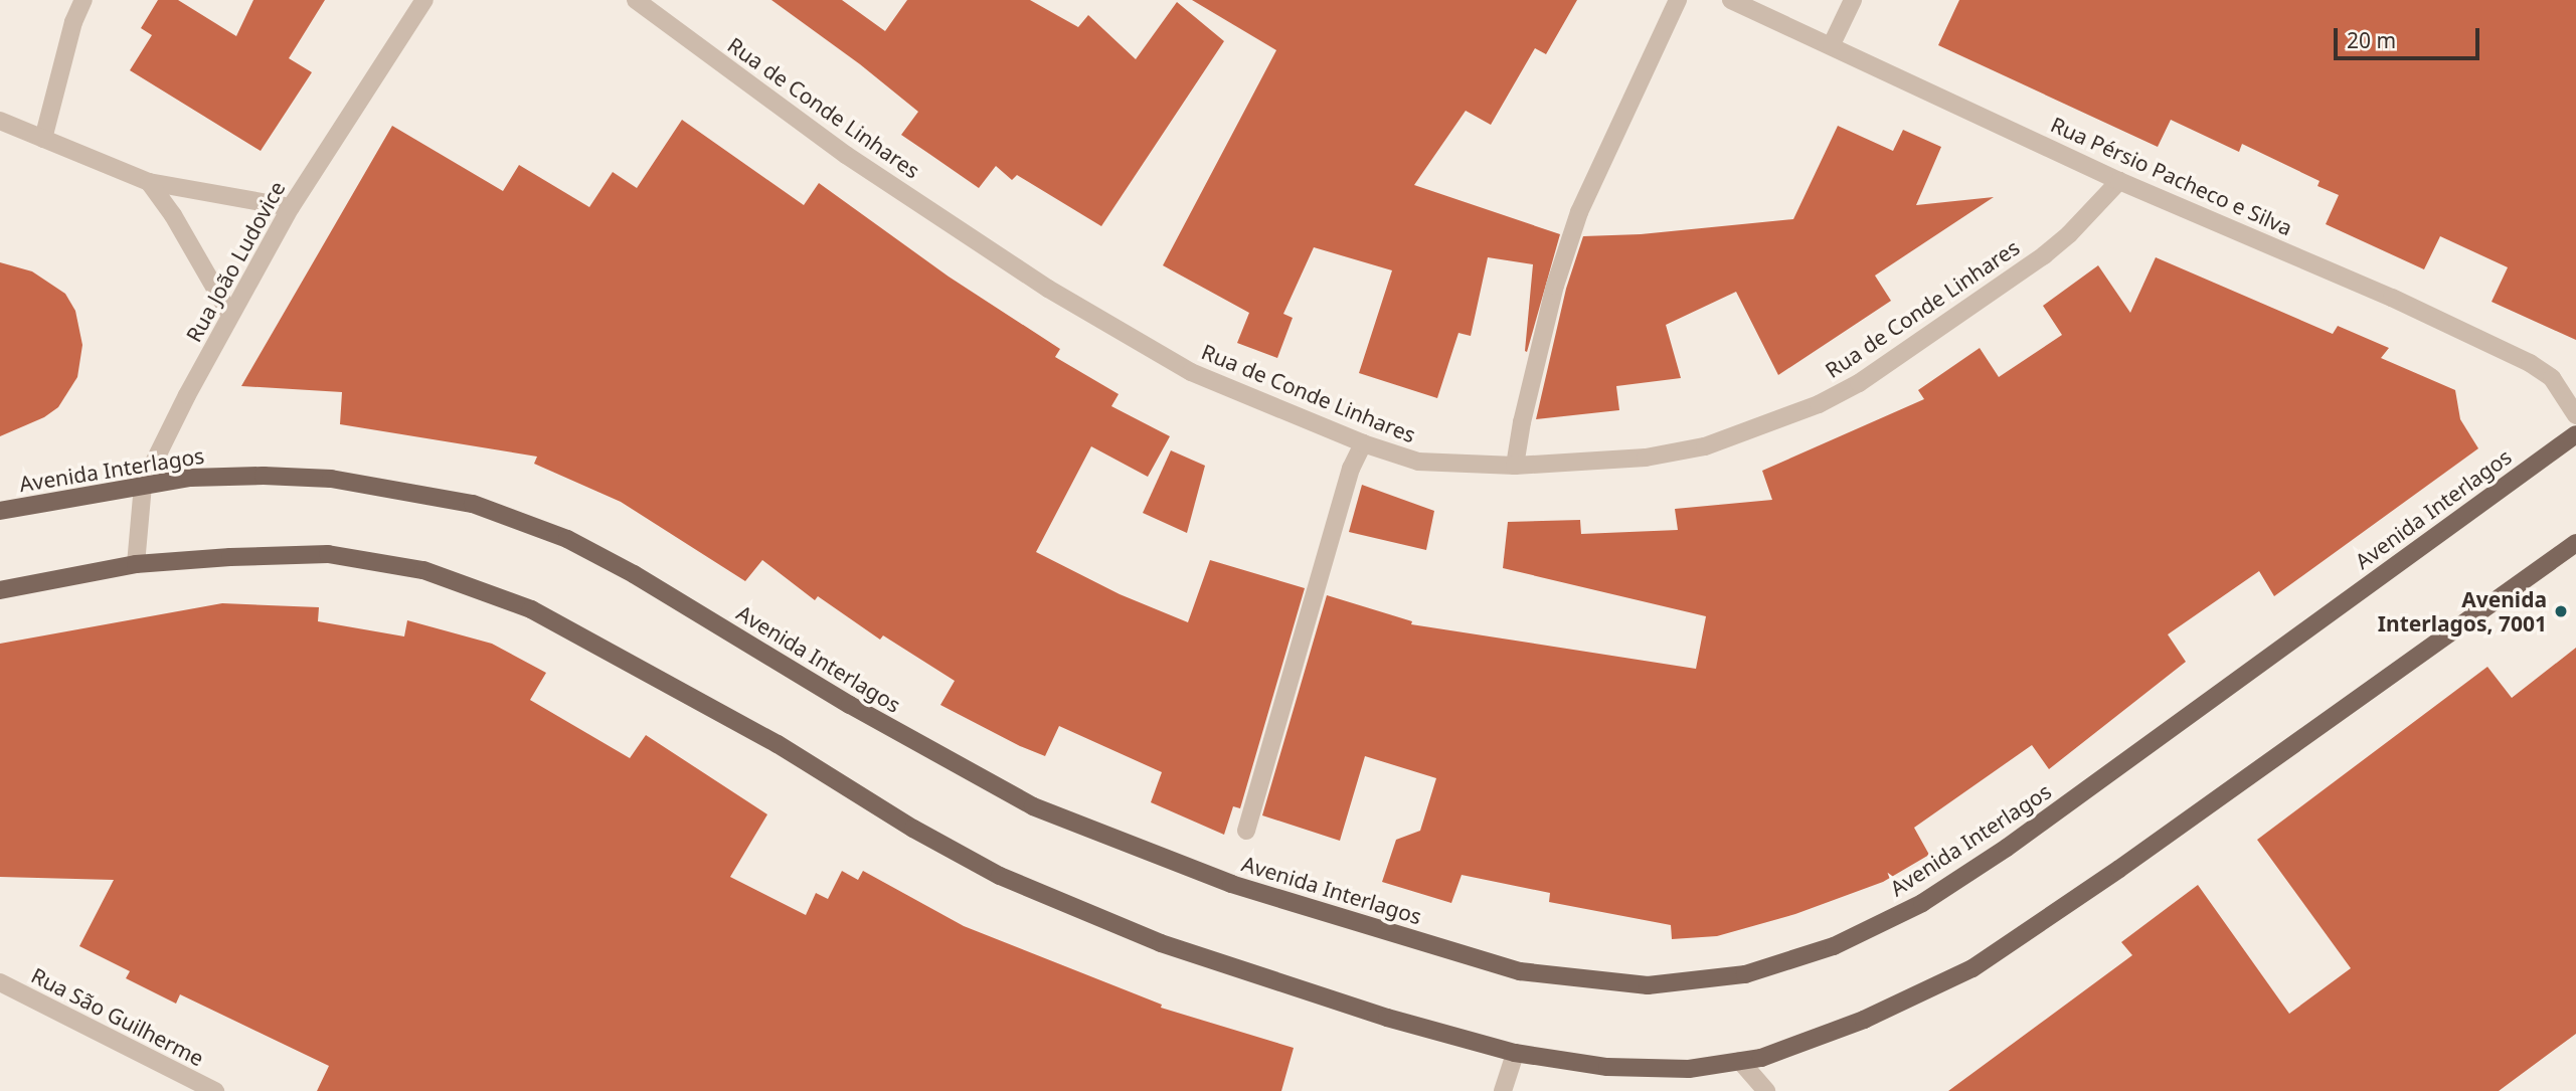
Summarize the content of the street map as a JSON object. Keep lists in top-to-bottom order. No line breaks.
{"streets":{"main road":["Avenida Interlagos"],"street":["Rua de Conde Linhares","Rua Pérsio Pacheco e Silva","Rua João Ludovice","Rua São Guilherme"]},"crossings":[["Rua de Conde Linhares","Rua Pérsio Pacheco e Silva"],["Rua João Ludovice","Avenida Interlagos"]],"places":["Avenida Interlagos, 7001"],"scale_bar":"20 m"}
